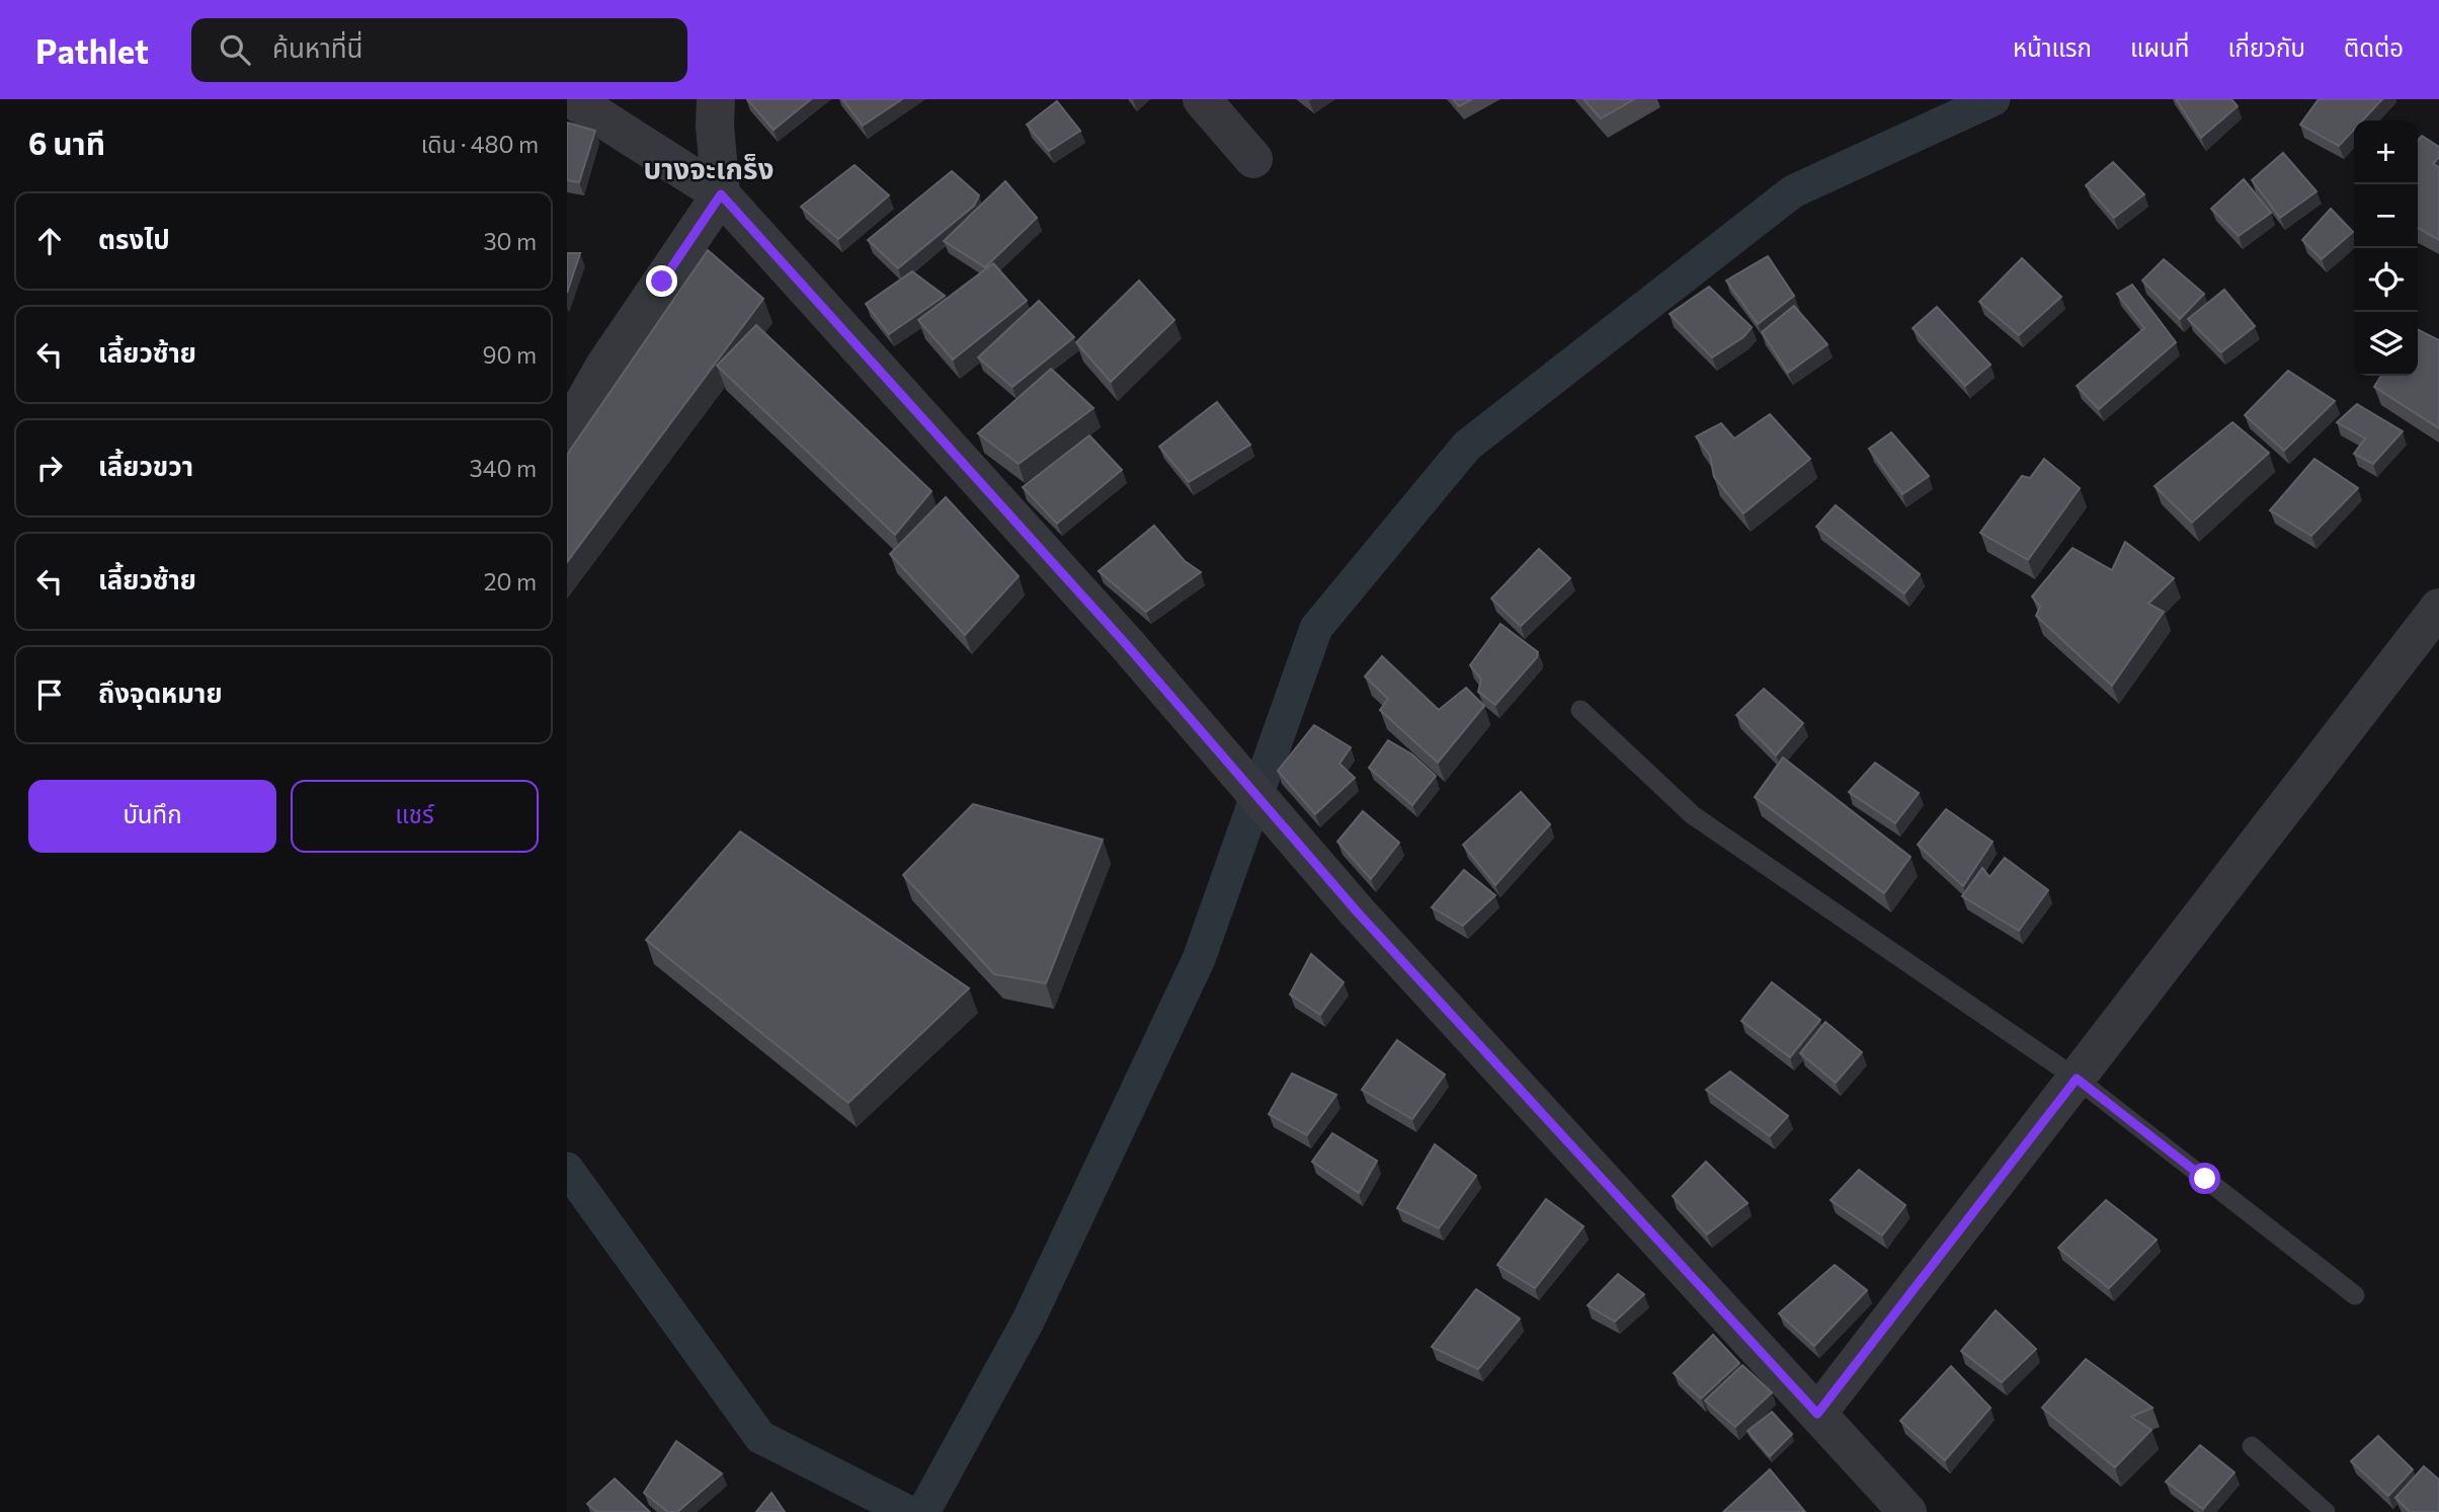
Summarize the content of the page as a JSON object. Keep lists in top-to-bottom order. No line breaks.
{"districts":["บางจะเกร็ง"],"page":{"header":"Pathlet","search":"ค้นหาที่นี่","nav":["หน้าแรก","แผนที่","เกี่ยวกับ","ติดต่อ"],"heading":["6 นาที","เดิน · 480 m"],"map_buttons":["+","−"],"list":[["ตรงไป","30 m"],["เลี้ยวซ้าย","90 m"],["เลี้ยวขวา","340 m"],["เลี้ยวซ้าย","20 m"],"ถึงจุดหมาย"],"buttons":["บันทึก","แชร์"]}}
